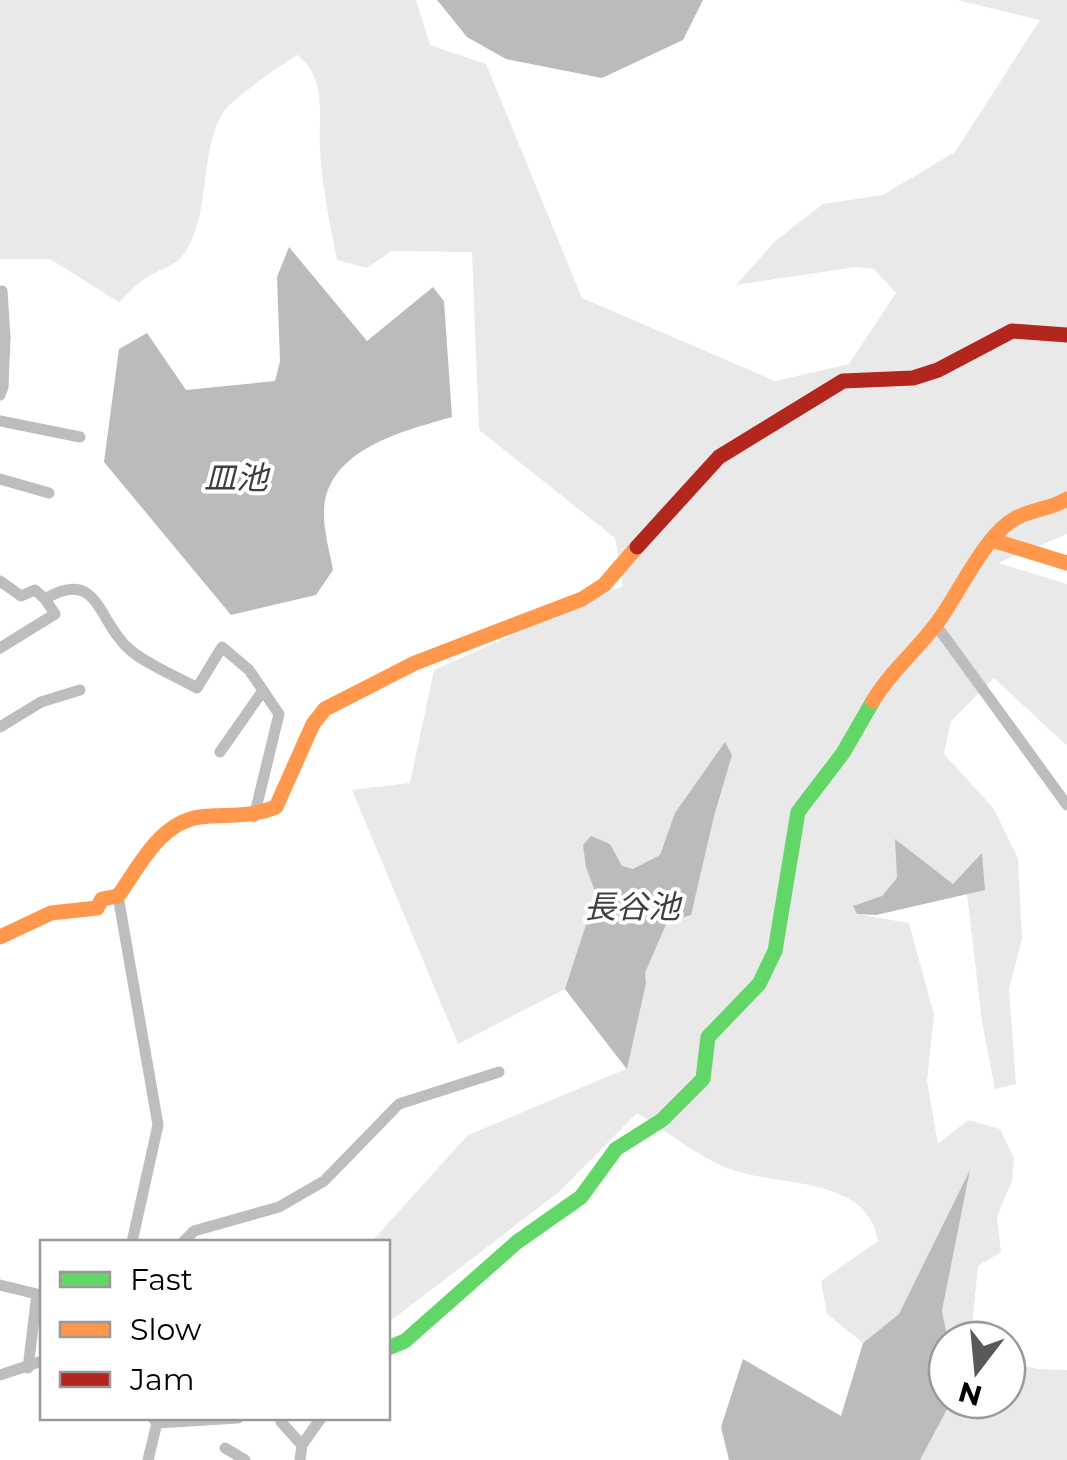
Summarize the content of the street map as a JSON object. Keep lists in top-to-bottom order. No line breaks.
{"water":["皿池","長谷池"],"legend":["Fast","Slow","Jam"],"north":"bottom"}
